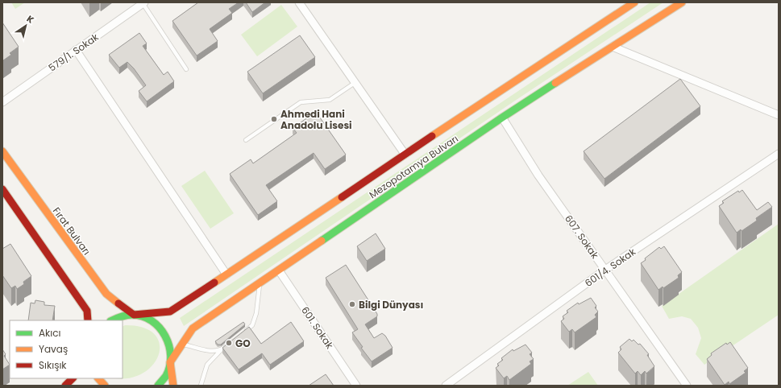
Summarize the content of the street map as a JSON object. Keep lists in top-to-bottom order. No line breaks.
{"streets":{"main road":["Mezopotamya Bulvarı","Fırat Bulvarı"],"street":["579/1. Sokak","607. Sokak","601/4. Sokak","601. Sokak"]},"crossings":[["Mezopotamya Bulvarı","Fırat Bulvarı"],["Mezopotamya Bulvarı","607. Sokak"],["Mezopotamya Bulvarı","601. Sokak"],["607. Sokak","601/4. Sokak"]],"places":["Ahmedi Hani Anadolu Lisesi","Bilgi Dünyası","GO"],"legend":["Akıcı","Yavaş","Sıkışık"],"north":"top right"}
